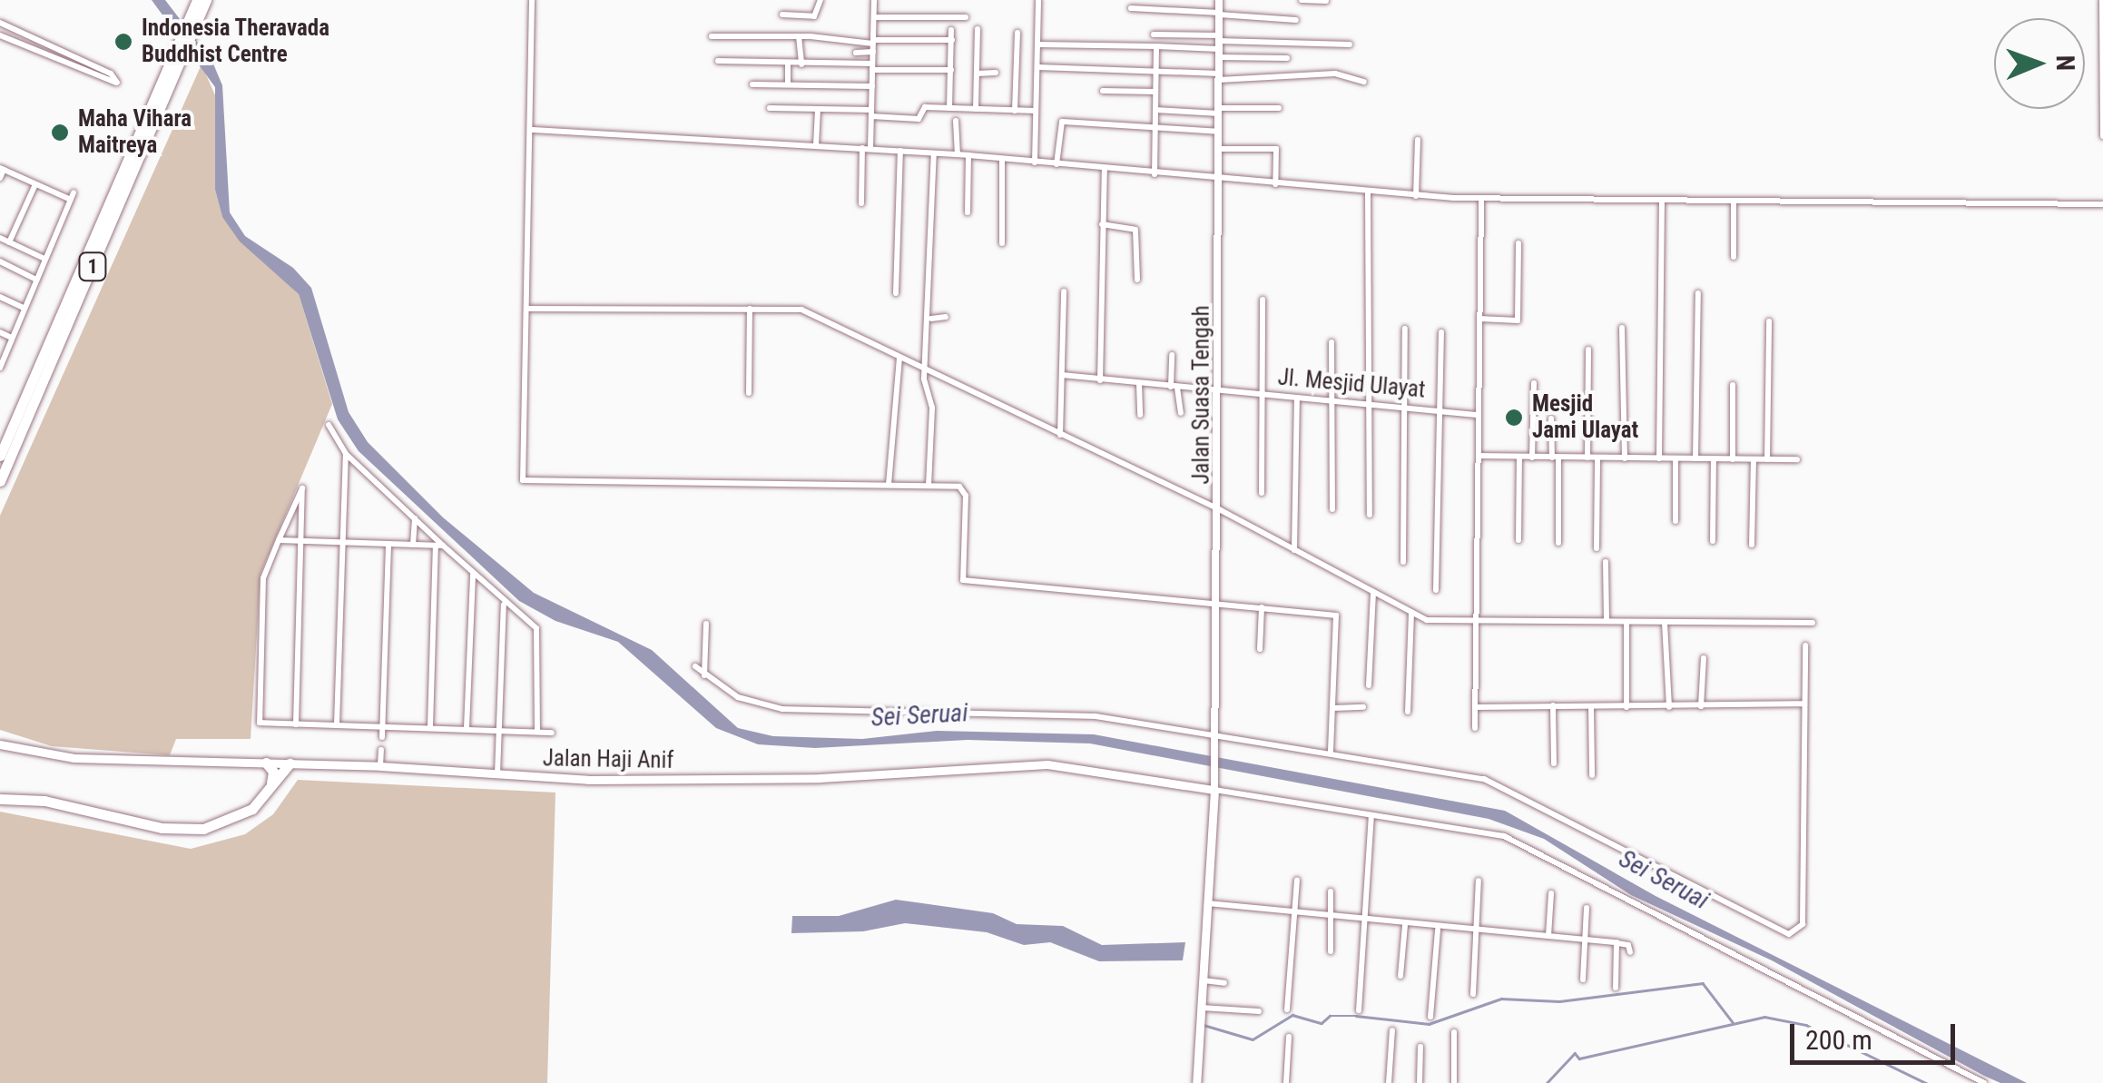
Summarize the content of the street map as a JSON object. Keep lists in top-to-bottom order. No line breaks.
{"streets":{"highway":["1"],"main road":["Jalan Haji Anif"],"street":["Jl. Mesjid Ulayat","Jalan Suasa Tengah"]},"crossings":[["Jl. Mesjid Ulayat","Jalan Suasa Tengah"],["Jalan Suasa Tengah","Jalan Haji Anif"]],"water":["Sei Seruai"],"places":["Indonesia Theravada Buddhist Centre","Maha Vihara Maitreya","Mesjid Jami Ulayat"],"scale_bar":"200 m","north":"right"}
